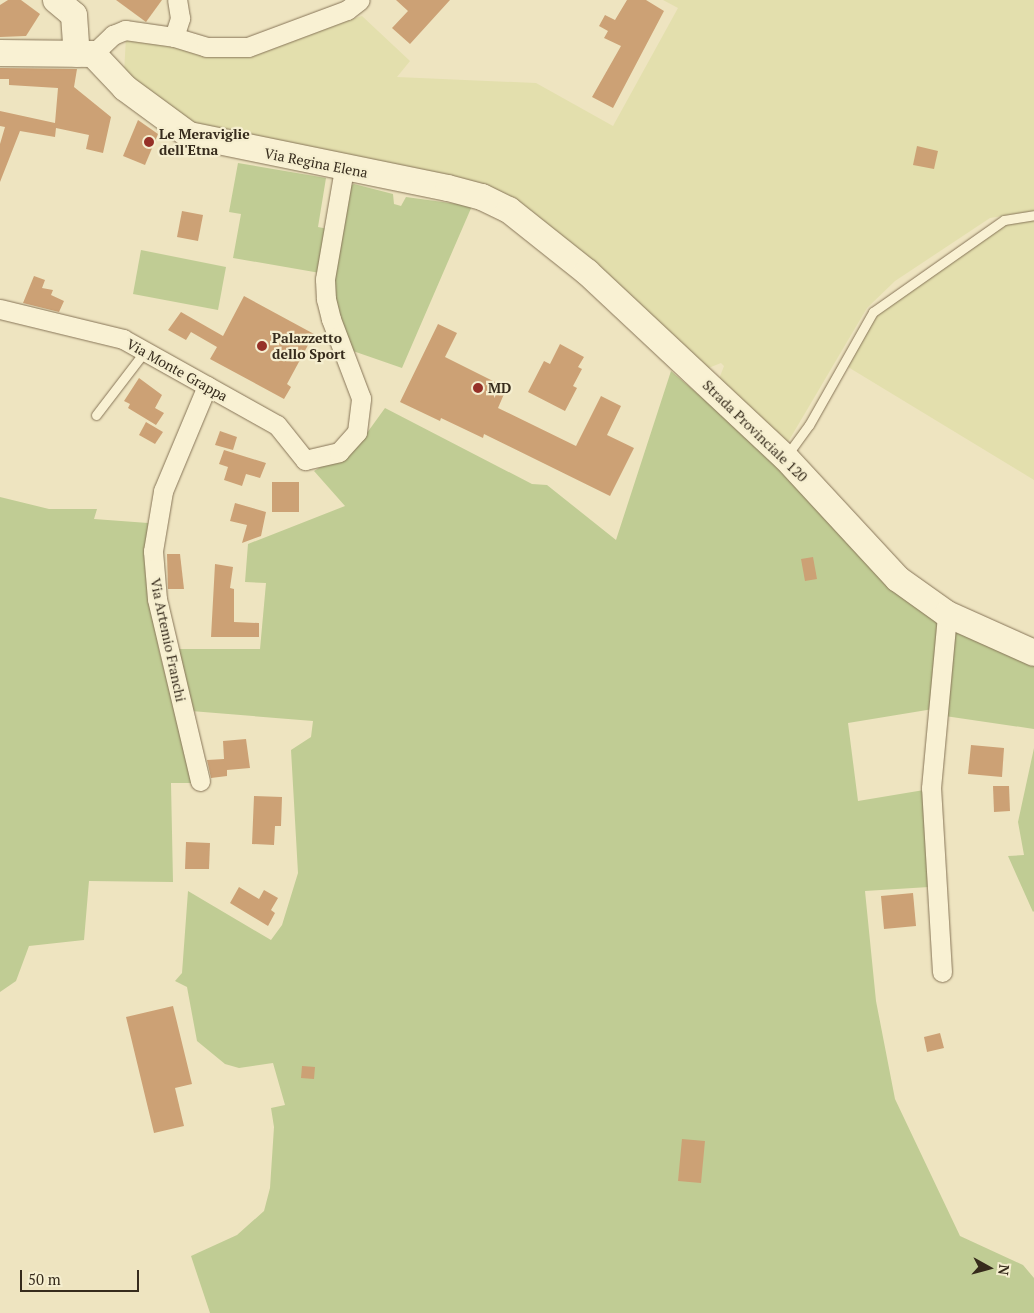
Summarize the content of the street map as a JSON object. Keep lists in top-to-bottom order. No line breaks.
{"streets":{"street":["Via Regina Elena","Via Monte Grappa","Strada Provinciale 120","Via Artemio Franchi"]},"crossings":[["Via Regina Elena","Via Monte Grappa"],["Via Regina Elena","Strada Provinciale 120"],["Via Monte Grappa","Via Artemio Franchi"]],"places":["Le Meraviglie dell'Etna","Palazzetto dello Sport","MD"],"scale_bar":"50 m","north":"right"}
